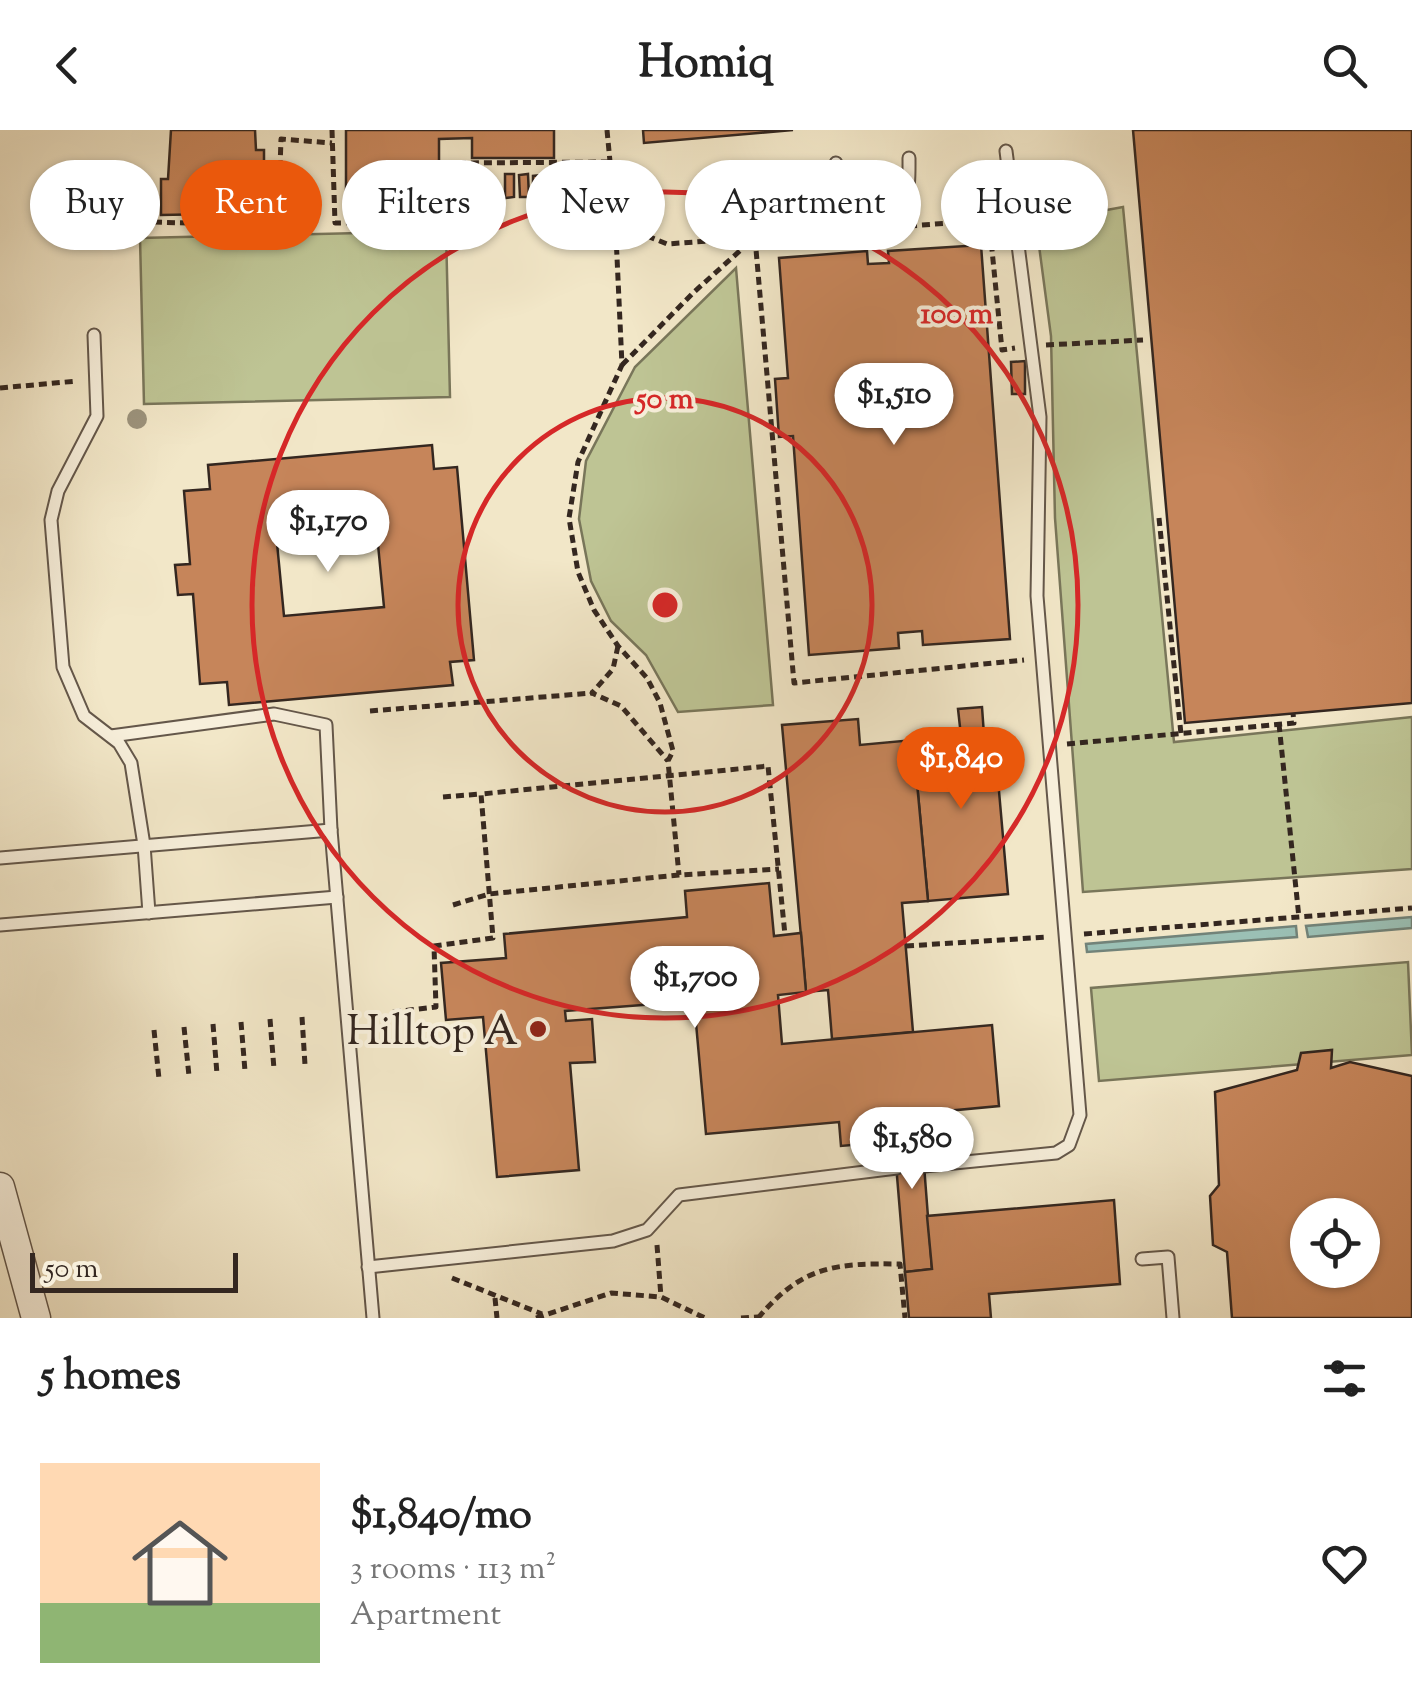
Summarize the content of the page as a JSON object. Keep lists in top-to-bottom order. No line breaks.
{"places":["Hilltop A"],"scale_bar":"50 m","page":{"header":"Homiq","chip":["Buy","Rent","Filters","New","Apartment","House"],"price":["$1,510","$1,170","$1,840","$1,700","$1,580"],"scale":"50 m","heading":"5 homes","list":[{"name":"$1,840/mo","note":"3 rooms · 113 m² · Apartment"}]},"rings":["100 m","50 m"]}
